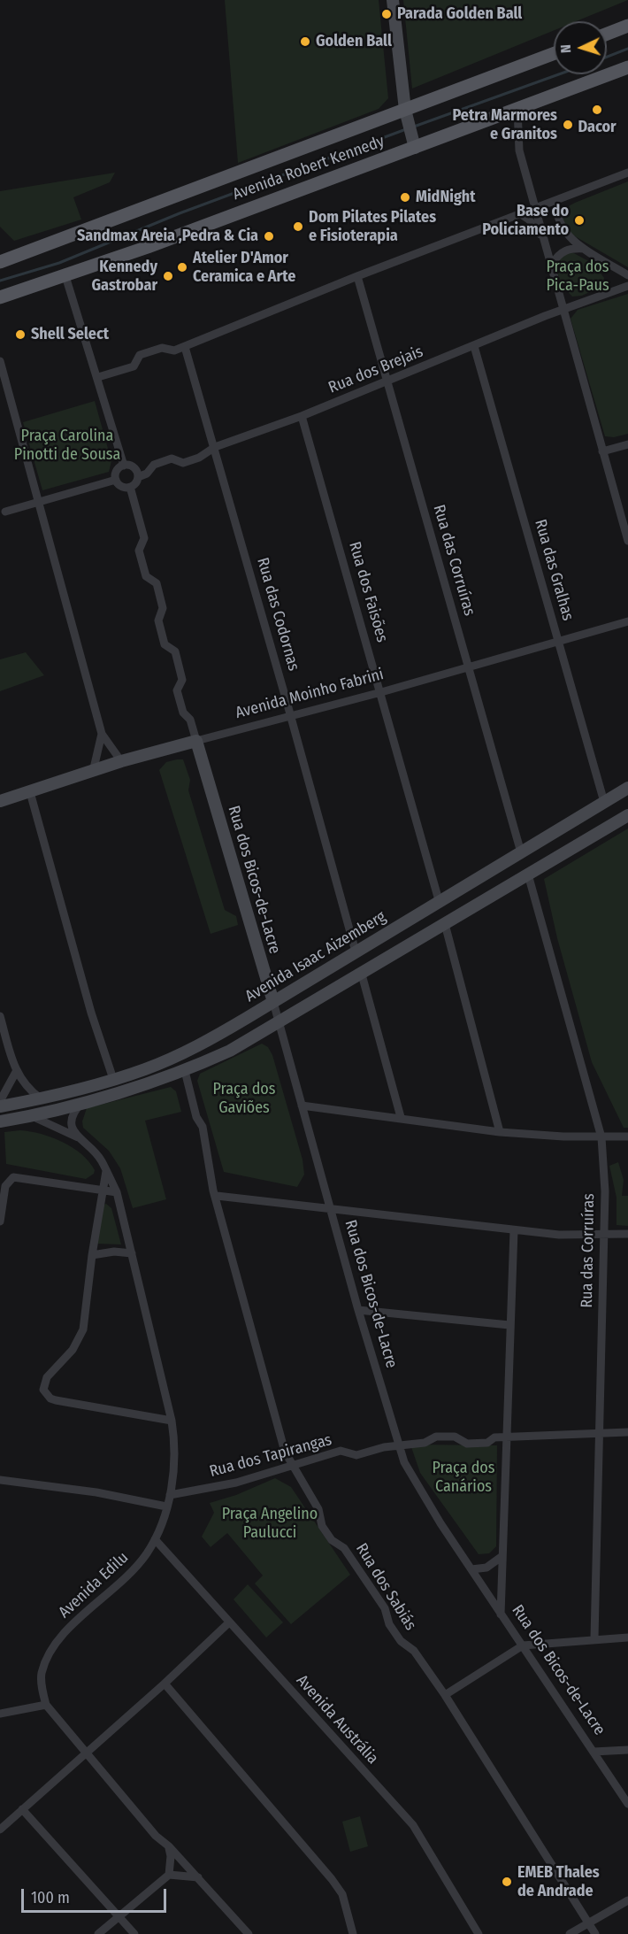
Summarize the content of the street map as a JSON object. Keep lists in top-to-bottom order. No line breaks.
{"streets":{"main road":["Avenida Robert Kennedy"],"street":["Rua dos Brejais","Rua das Corruíras","Rua das Gralhas","Rua dos Faisões","Rua das Codornas","Avenida Moinho Fabrini","Rua dos Bicos-de-Lacre","Avenida Isaac Aizemberg","Rua dos Tapirangas","Avenida Edilu","Rua dos Sabiás","Avenida Austrália"]},"crossings":[["Rua dos Brejais","Rua das Corruíras"],["Rua dos Brejais","Rua das Gralhas"],["Rua dos Brejais","Rua dos Faisões"],["Rua dos Brejais","Rua das Codornas"],["Rua das Corruíras","Avenida Moinho Fabrini"],["Rua das Corruíras","Avenida Isaac Aizemberg"],["Rua das Corruíras","Rua dos Tapirangas"],["Rua das Gralhas","Avenida Moinho Fabrini"],["Rua das Gralhas","Avenida Isaac Aizemberg"],["Rua dos Faisões","Avenida Moinho Fabrini"],["Rua dos Faisões","Avenida Isaac Aizemberg"],["Rua das Codornas","Avenida Moinho Fabrini"],["Rua das Codornas","Avenida Isaac Aizemberg"],["Avenida Moinho Fabrini","Rua dos Bicos-de-Lacre"],["Rua dos Bicos-de-Lacre","Avenida Isaac Aizemberg"],["Rua dos Bicos-de-Lacre","Rua dos Tapirangas"],["Rua dos Tapirangas","Avenida Edilu"],["Rua dos Tapirangas","Rua dos Sabiás"],["Avenida Edilu","Avenida Austrália"]],"parks":["Praça dos Pica-Paus","Praça Carolina Pinotti de Sousa","Praça dos Gaviões","Praça dos Canários","Praça Angelino Paulucci"],"places":["Parada Golden Ball","Golden Ball","Dacor","Petra Marmores e Granitos","MidNight","Base do Policiamento","Dom Pilates Pilates e Fisioterapia","Sandmax Areia ,Pedra & Cia","Atelier D'Amor Ceramica e Arte","Kennedy Gastrobar","Shell Select","EMEB Thales de Andrade"],"scale_bar":"100 m","north":"left"}
